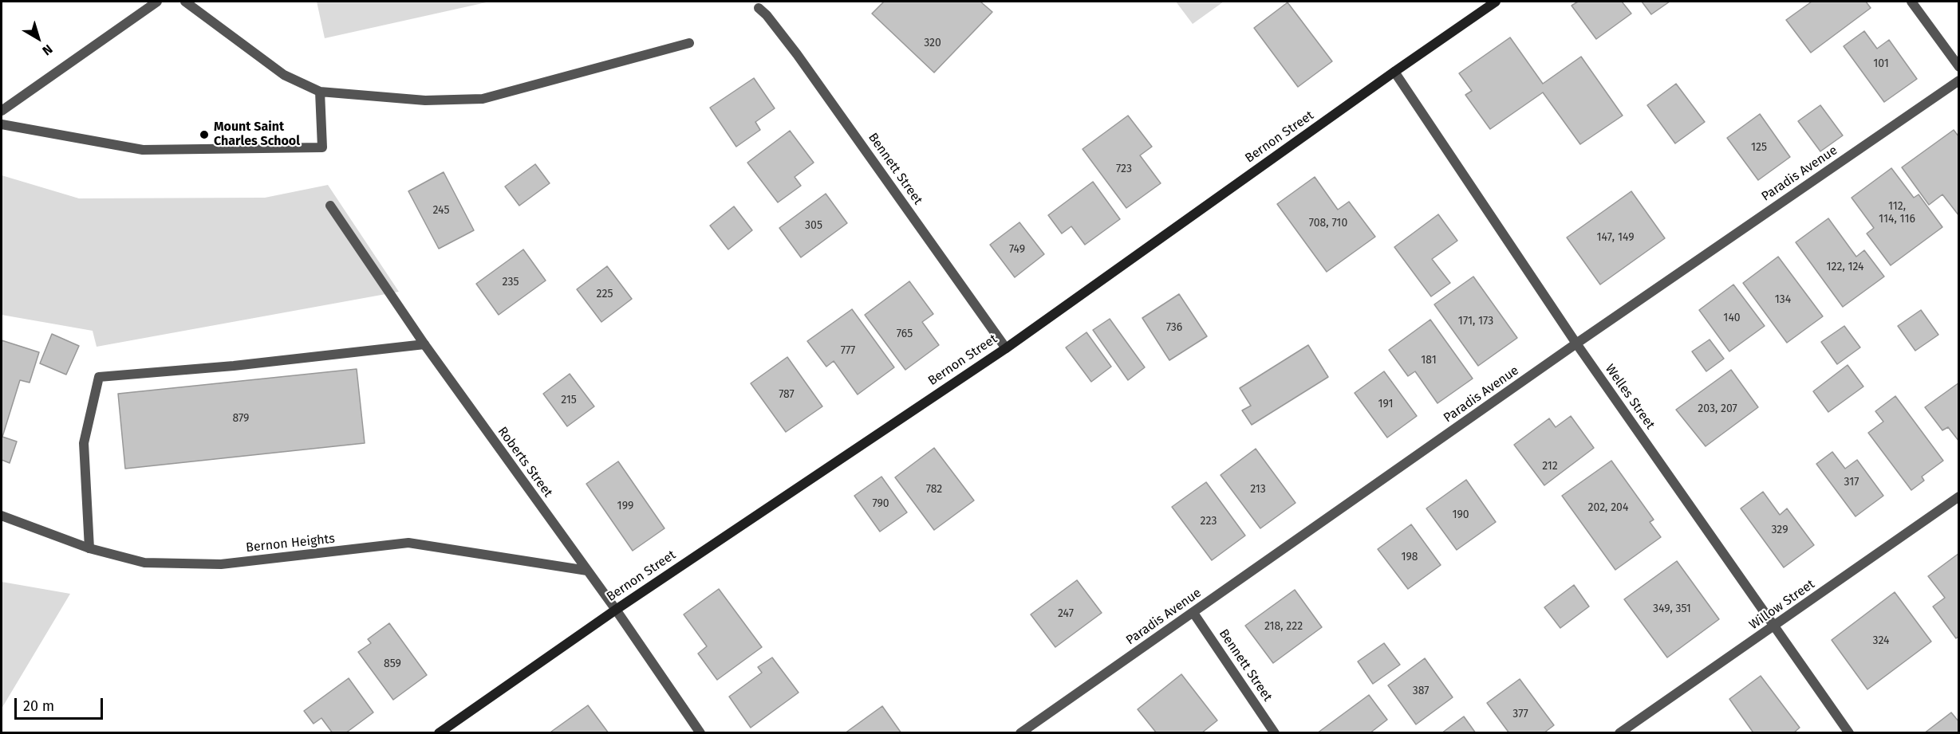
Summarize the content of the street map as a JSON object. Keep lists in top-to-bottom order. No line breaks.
{"streets":{"street":["Bernon Street","Bennett Street","Paradis Avenue","Welles Street","Roberts Street","Bernon Heights","Willow Street"]},"crossings":[["Bernon Street","Bennett Street"],["Bernon Street","Welles Street"],["Bernon Street","Roberts Street"],["Bennett Street","Paradis Avenue"],["Paradis Avenue","Welles Street"],["Welles Street","Willow Street"],["Roberts Street","Bernon Heights"]],"places":["Mount Saint Charles School"],"house_numbers":["320","101","125","723","112, 114, 116","245","708, 710","305","147, 149","749","122, 124","235","225","134","140","171, 173","736","765","777","181","787","215","191","203, 207","879","212","317","782","213","790","199","202, 204","190","223","329","198","349, 351","247","218, 222","324","859","387","377"],"scale_bar":"20 m","north":"bottom right"}
